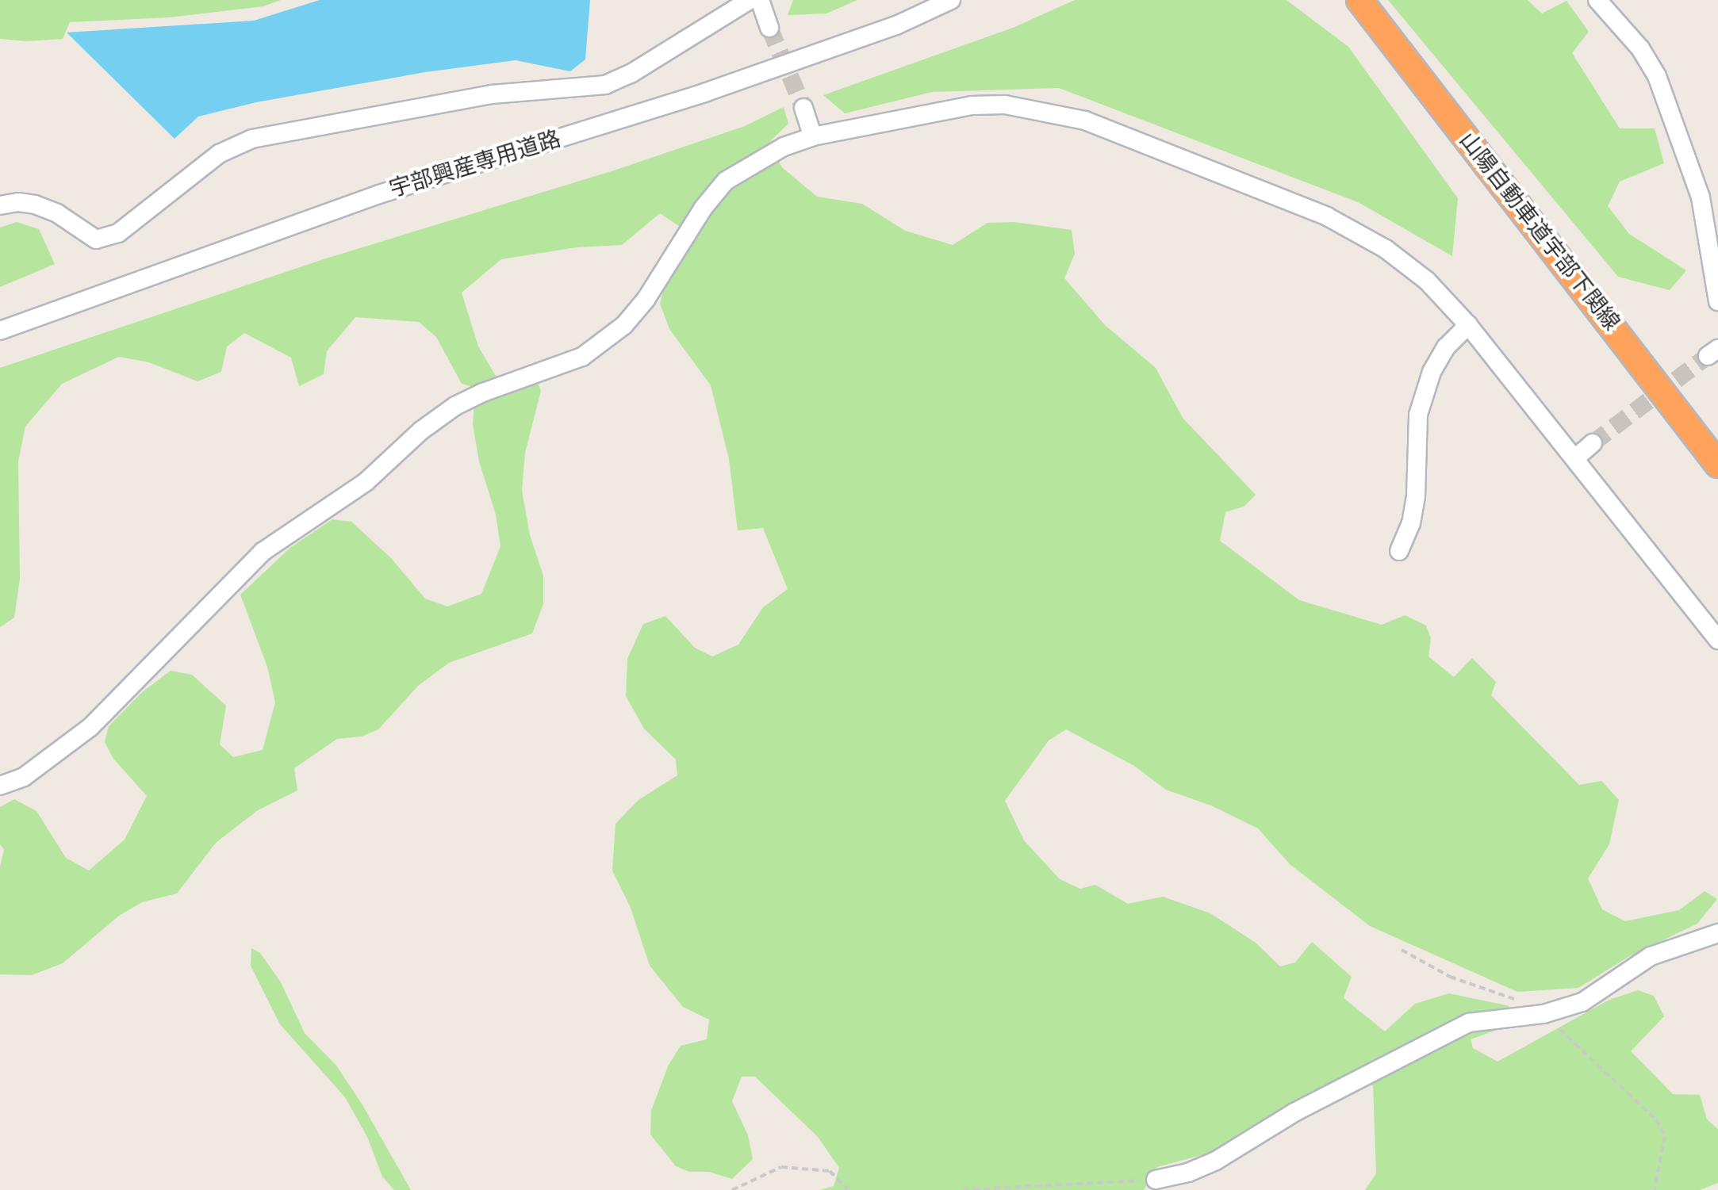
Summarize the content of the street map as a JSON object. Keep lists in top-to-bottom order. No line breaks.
{"streets":{"highway":["山陽自動車道宇部下関線"],"street":["宇部興産専用道路"]}}
